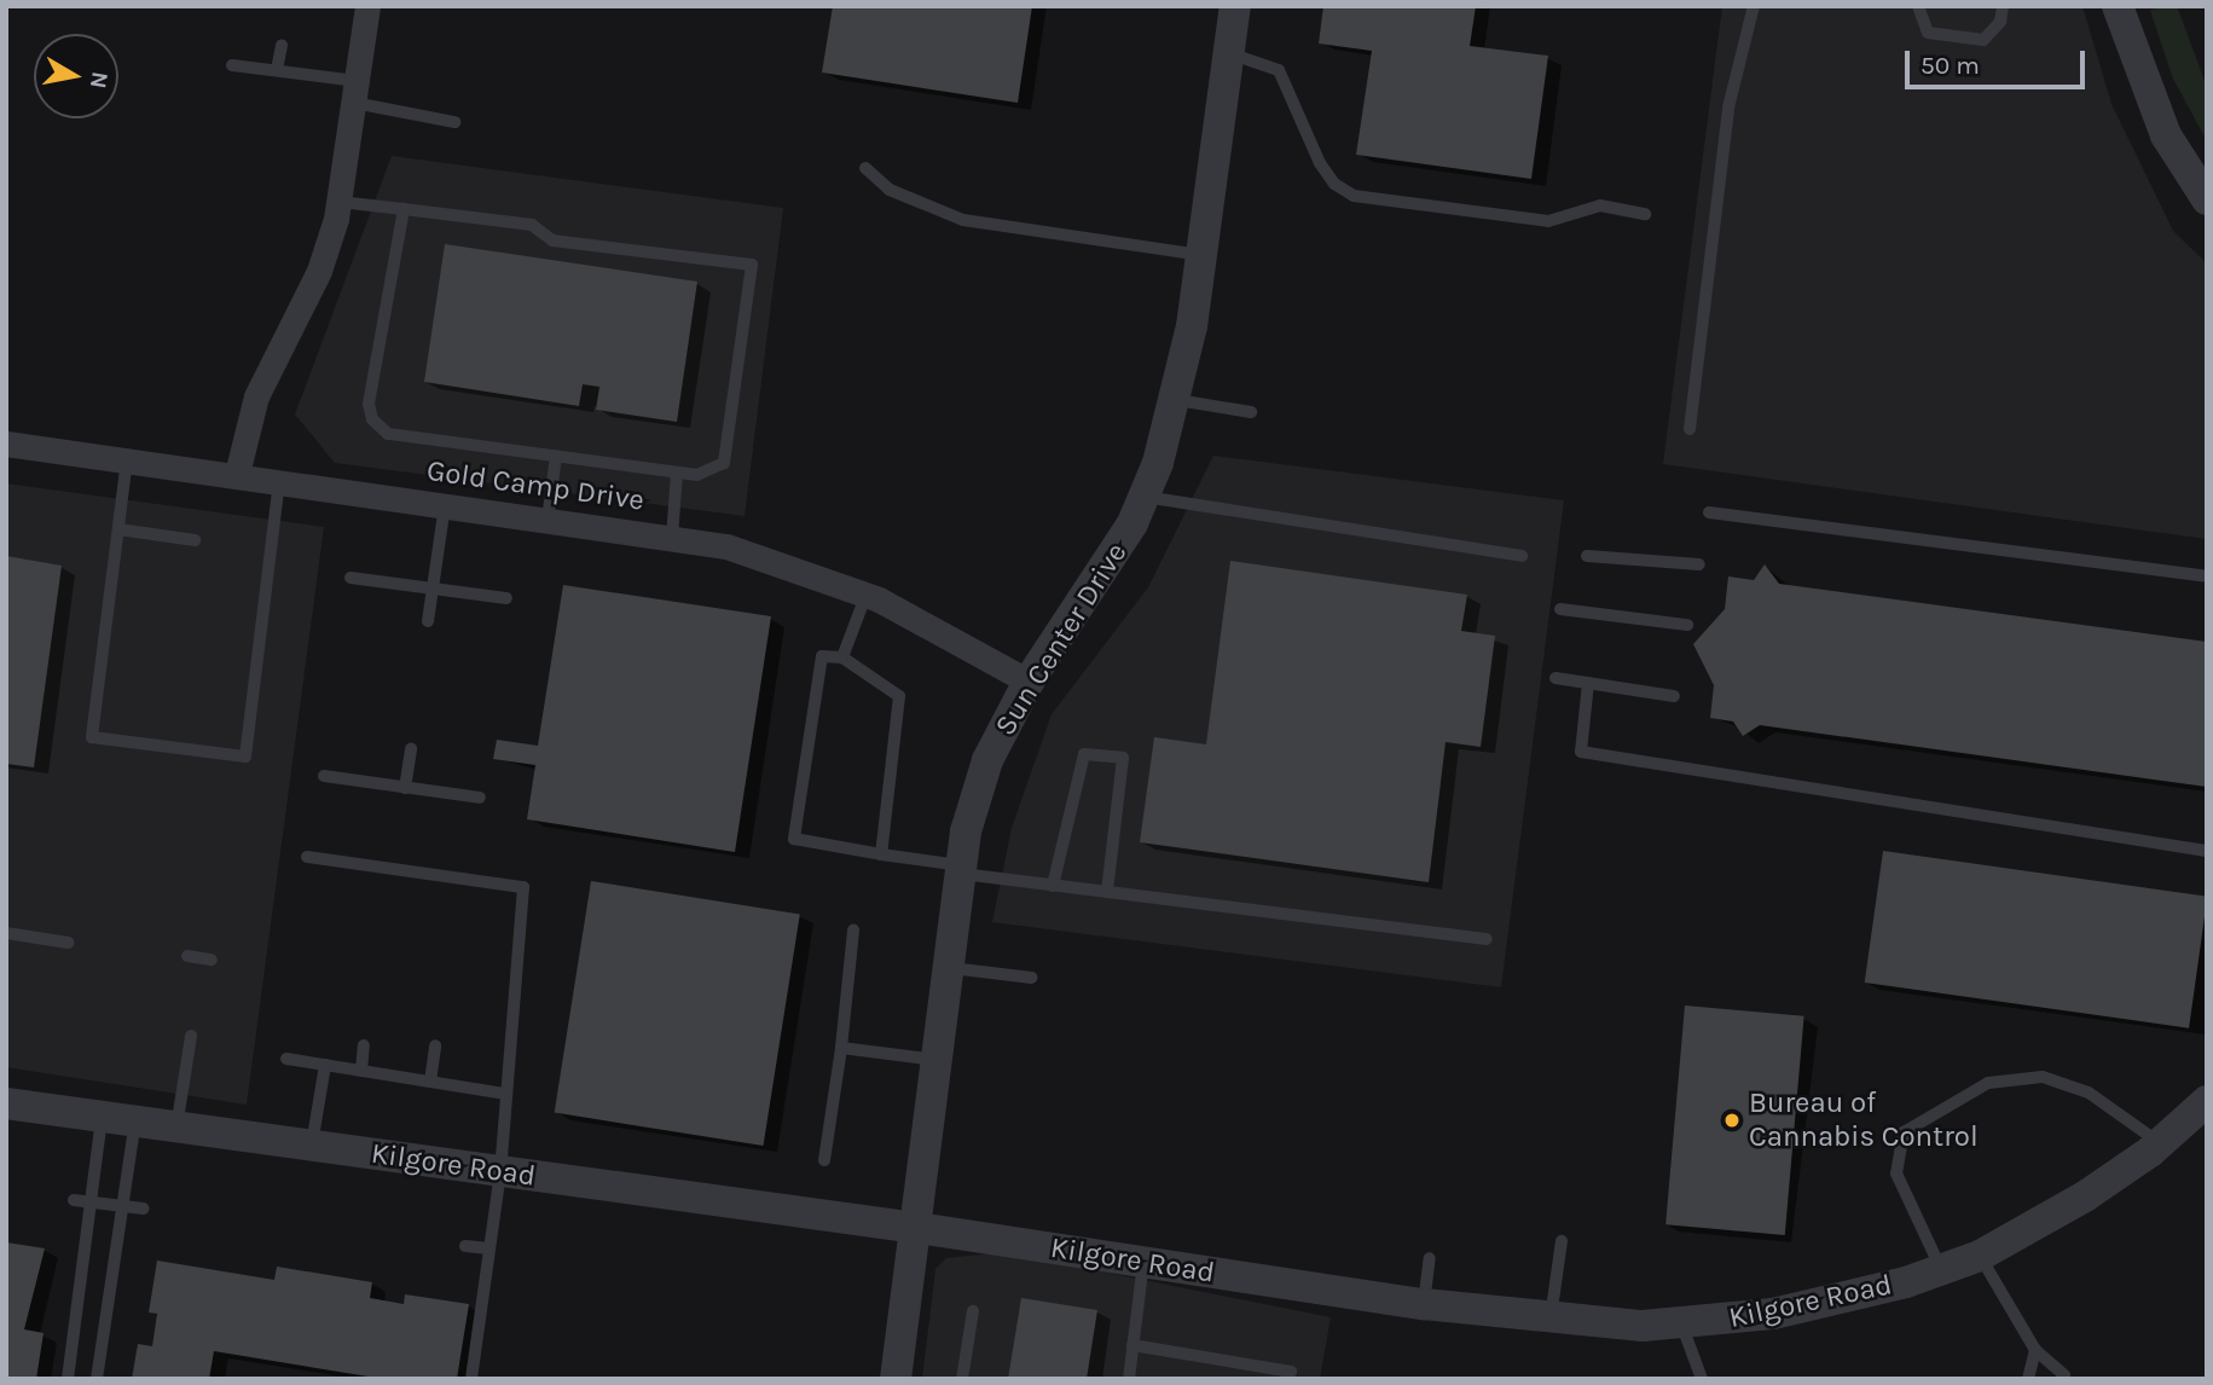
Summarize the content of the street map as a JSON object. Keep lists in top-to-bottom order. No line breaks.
{"streets":{"street":["Gold Camp Drive","Sun Center Drive","Kilgore Road"]},"crossings":[["Gold Camp Drive","Sun Center Drive"],["Sun Center Drive","Kilgore Road"]],"places":["Bureau of Cannabis Control"],"scale_bar":"50 m","north":"right"}
